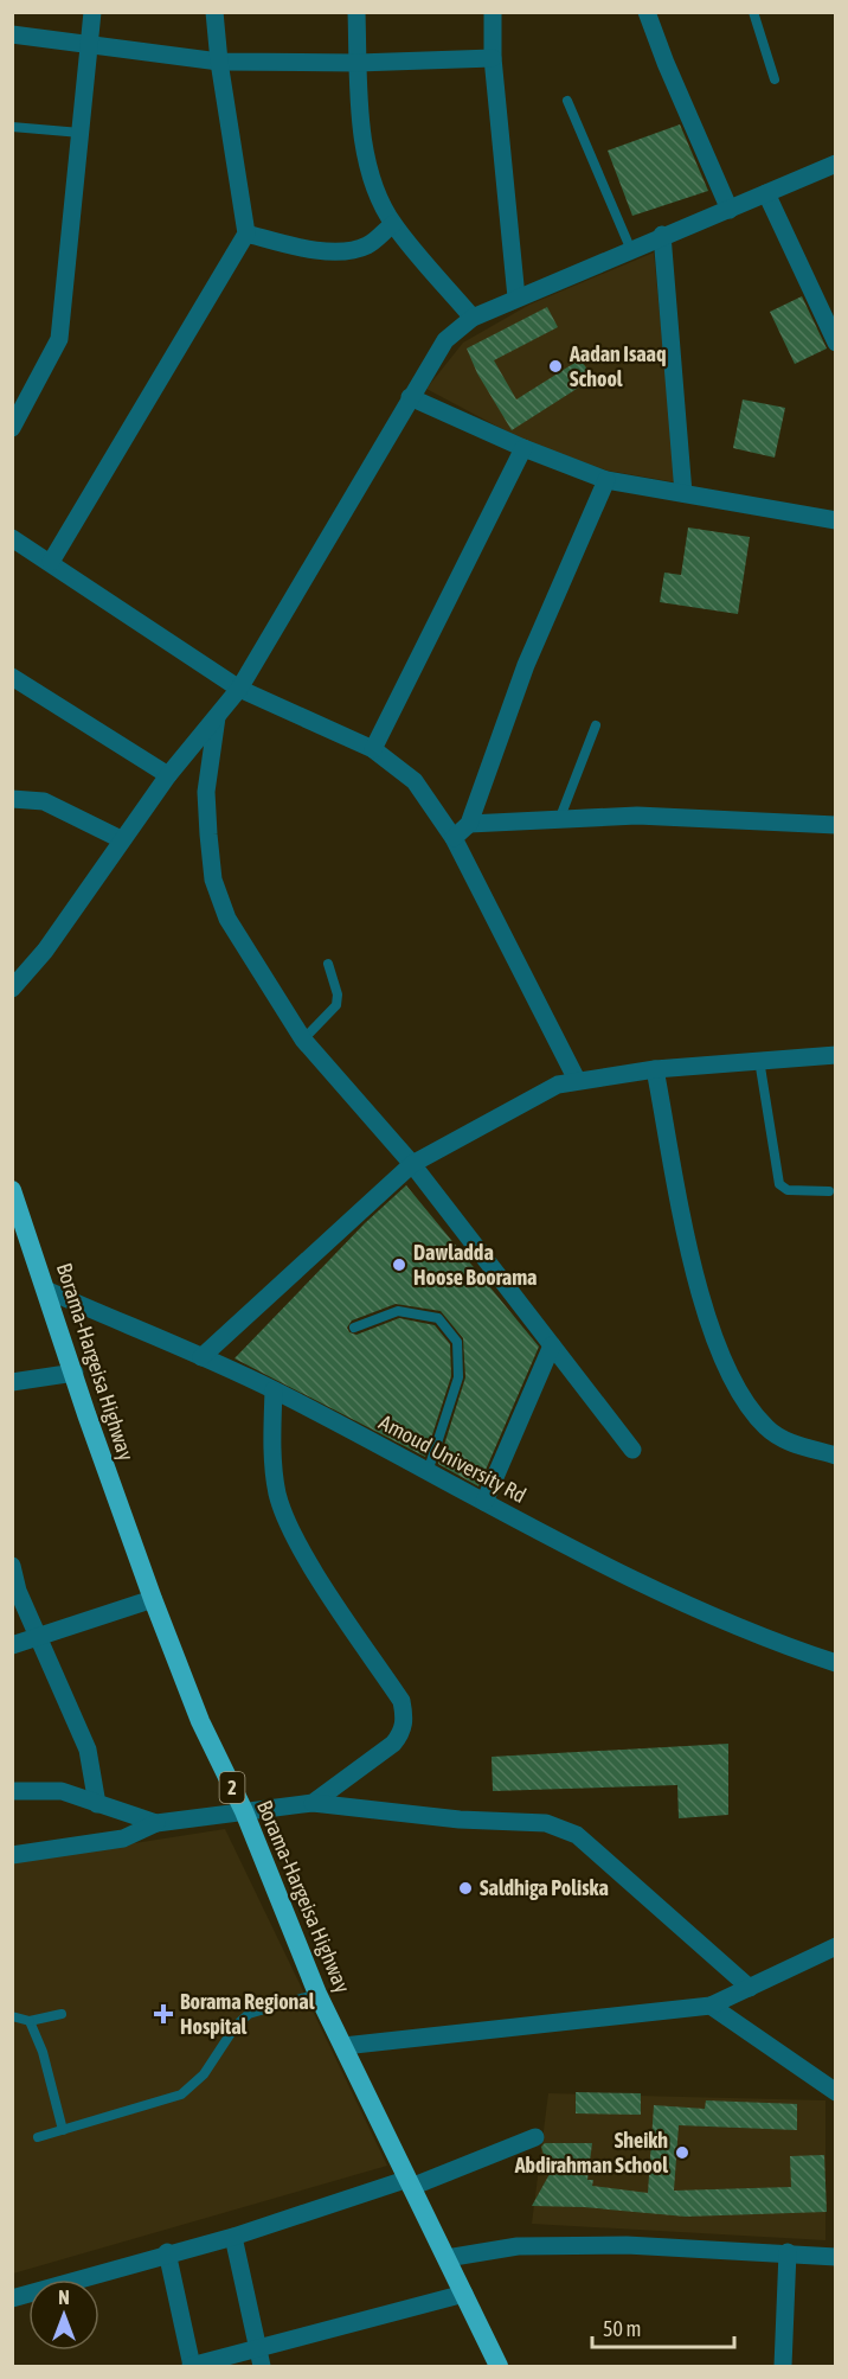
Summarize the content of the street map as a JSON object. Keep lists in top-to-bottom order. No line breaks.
{"streets":{"highway":["Borama-Hargeisa Highway","2"],"street":["Amoud University Rd"]},"crossings":[["Borama-Hargeisa Highway","Amoud University Rd"]],"places":{"other":["Aadan Isaaq School","Dawladda Hoose Boorama","Saldhiga Poliska","Sheikh Abdirahman School"],"health":["Borama Regional Hospital"]},"scale_bar":"50 m","north":"top"}
